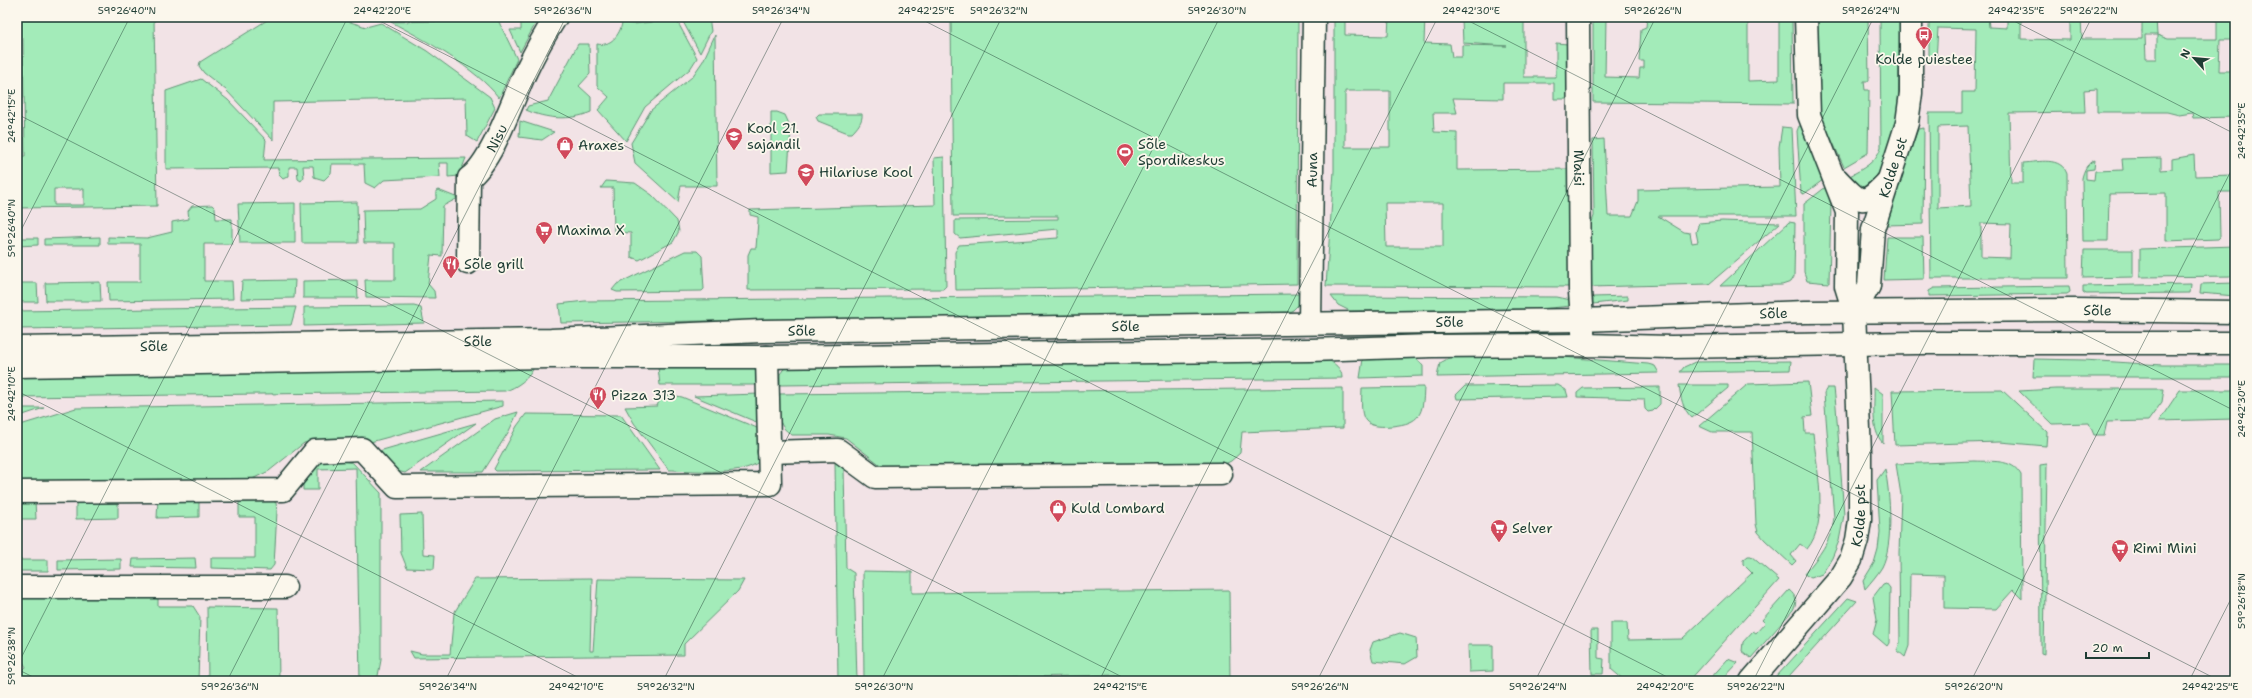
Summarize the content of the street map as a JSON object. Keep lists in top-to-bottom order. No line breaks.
{"streets":{"main road":["Nisu","Kolde pst","Maisi","Auna","Sõle"]},"crossings":[["Kolde pst","Sõle"],["Maisi","Sõle"],["Auna","Sõle"]],"places":{"bus stop":["Kolde puiestee"],"school or university":["Kool 21. sajandil","Hilariuse Kool"],"shop":["Araxes","Kuld Lombard"],"sports":["Sõle Spordikeskus"],"supermarket":["Maxima X","Selver","Rimi Mini"],"restaurant":["Sõle grill","Pizza 313"]},"scale_bar":"20 m","north":"top left","coordinates":["59°26'40\"N","24°42'20\"E","59°26'36\"N","59°26'34\"N","24°42'25\"E","59°26'32\"N","59°26'30\"N","24°42'30\"E","59°26'26\"N","59°26'24\"N","24°42'35\"E","59°26'22\"N","24°42'15\"E","24°42'10\"E","59°26'18\"N","59°26'38\"N","59°26'20\"N"]}
